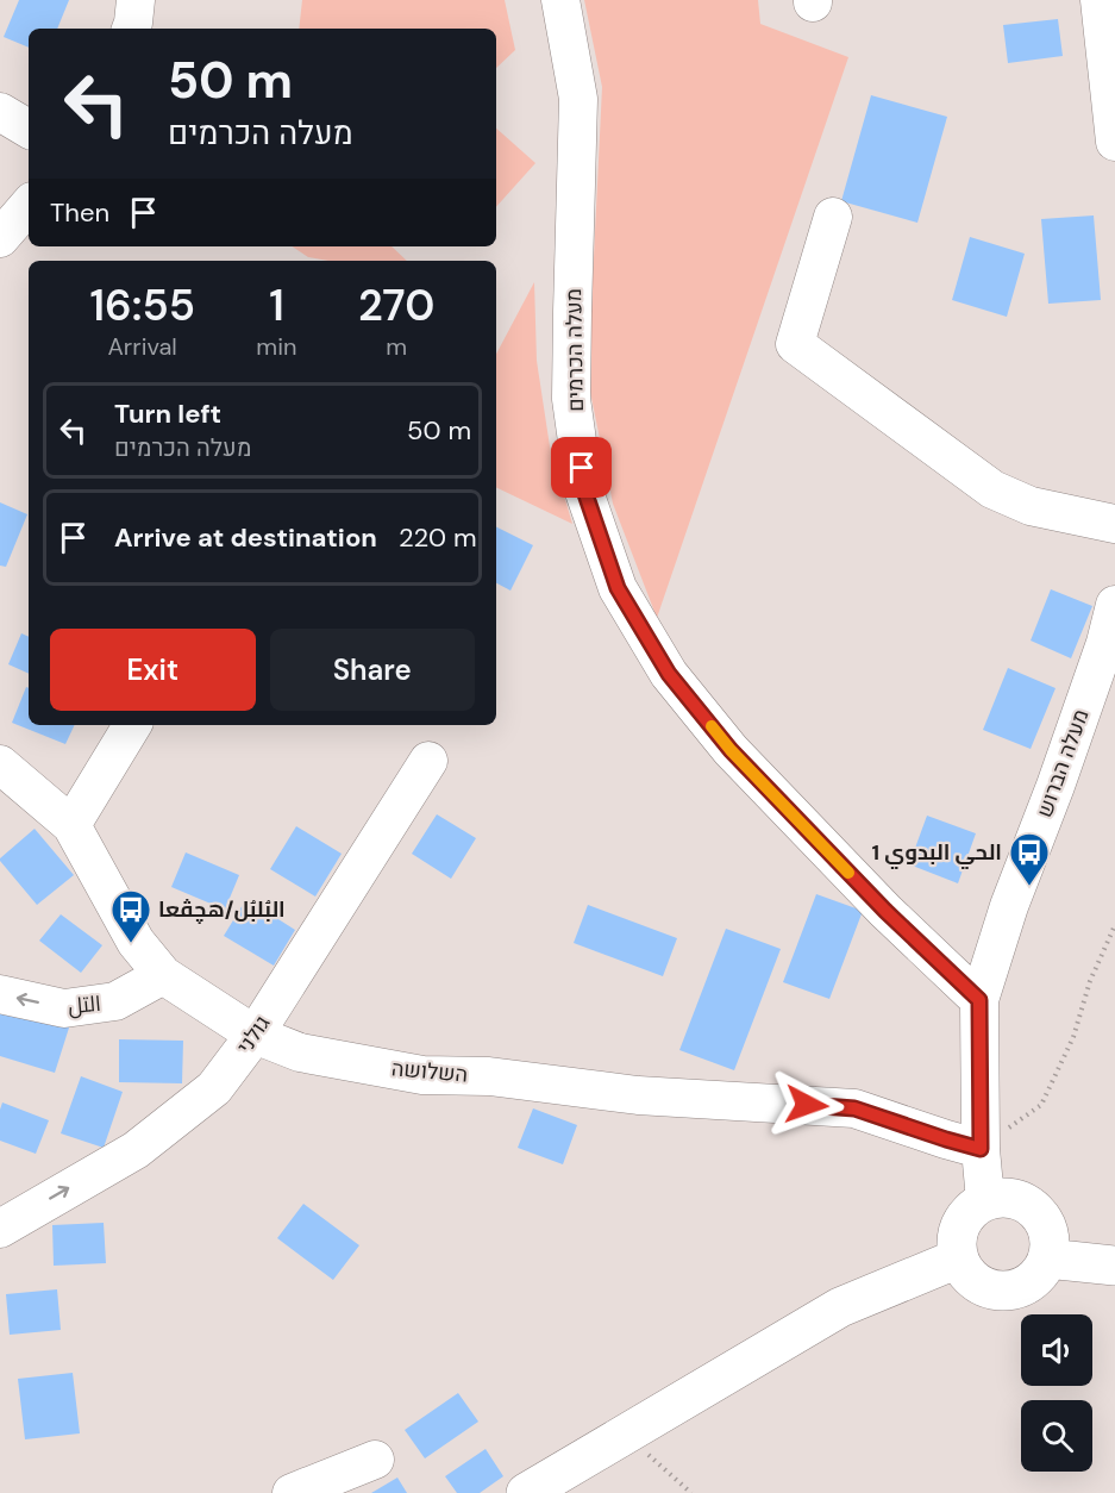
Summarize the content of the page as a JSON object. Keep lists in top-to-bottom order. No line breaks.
{"streets":{"street":["מעלה הכרמים","מעלה הברוש","التل","גולני","השלושה"]},"crossings":[["מעלה הכרמים","מעלה הברוש"],["التل","השלושה"],["גולני","השלושה"]],"one_way":["التل","גולני"],"places":{"bus stop":["الحي البدوي 1","البُلبُل/هچڤعا"]},"page":{"turn":["50 m","מעלה הכרמים"],"then":"Then","eta":["16:55","Arrival","1","min","270","m"],"list":[{"name":"Turn left","note":"מעלה הכרמים","value":"50 m"},{"name":"Arrive at destination","value":"220 m"}],"buttons":["Exit","Share"]}}
